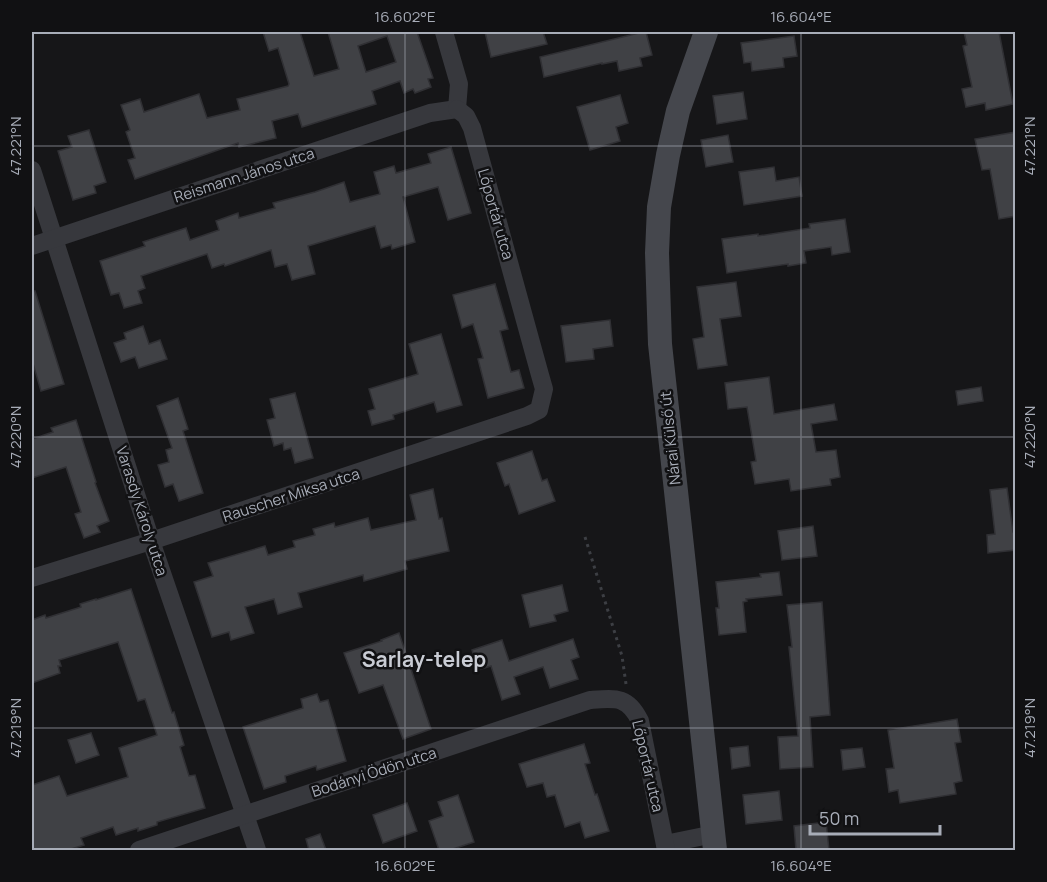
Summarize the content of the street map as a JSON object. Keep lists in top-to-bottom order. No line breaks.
{"streets":{"street":["Reismann János utca","Lőportár utca","Nárai Külső út","Rauscher Miksa utca","Varasdy Károly utca","Bodányi Ödön utca"]},"crossings":[["Reismann János utca","Lőportár utca"],["Reismann János utca","Varasdy Károly utca"],["Lőportár utca","Rauscher Miksa utca"],["Lőportár utca","Bodányi Ödön utca"],["Rauscher Miksa utca","Varasdy Károly utca"],["Varasdy Károly utca","Bodányi Ödön utca"]],"districts":["Sarlay-telep"],"scale_bar":"50 m","coordinates":["16.602°E","16.604°E","47.221°N","47.220°N","47.219°N"]}
